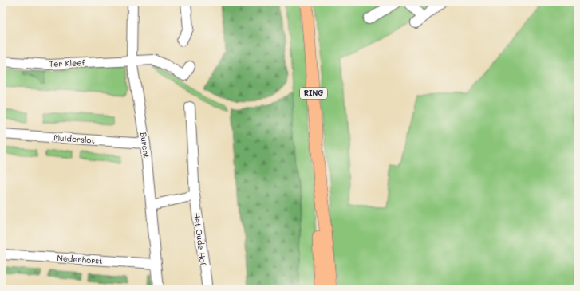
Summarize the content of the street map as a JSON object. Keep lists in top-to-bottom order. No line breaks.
{"streets":{"main road":["RING"],"street":["Ter Kleef","Muiderslot","Burcht","Het Oude Hof","Nederhorst"]},"crossings":[["Ter Kleef","Burcht"],["Muiderslot","Burcht"],["Burcht","Nederhorst"]]}
